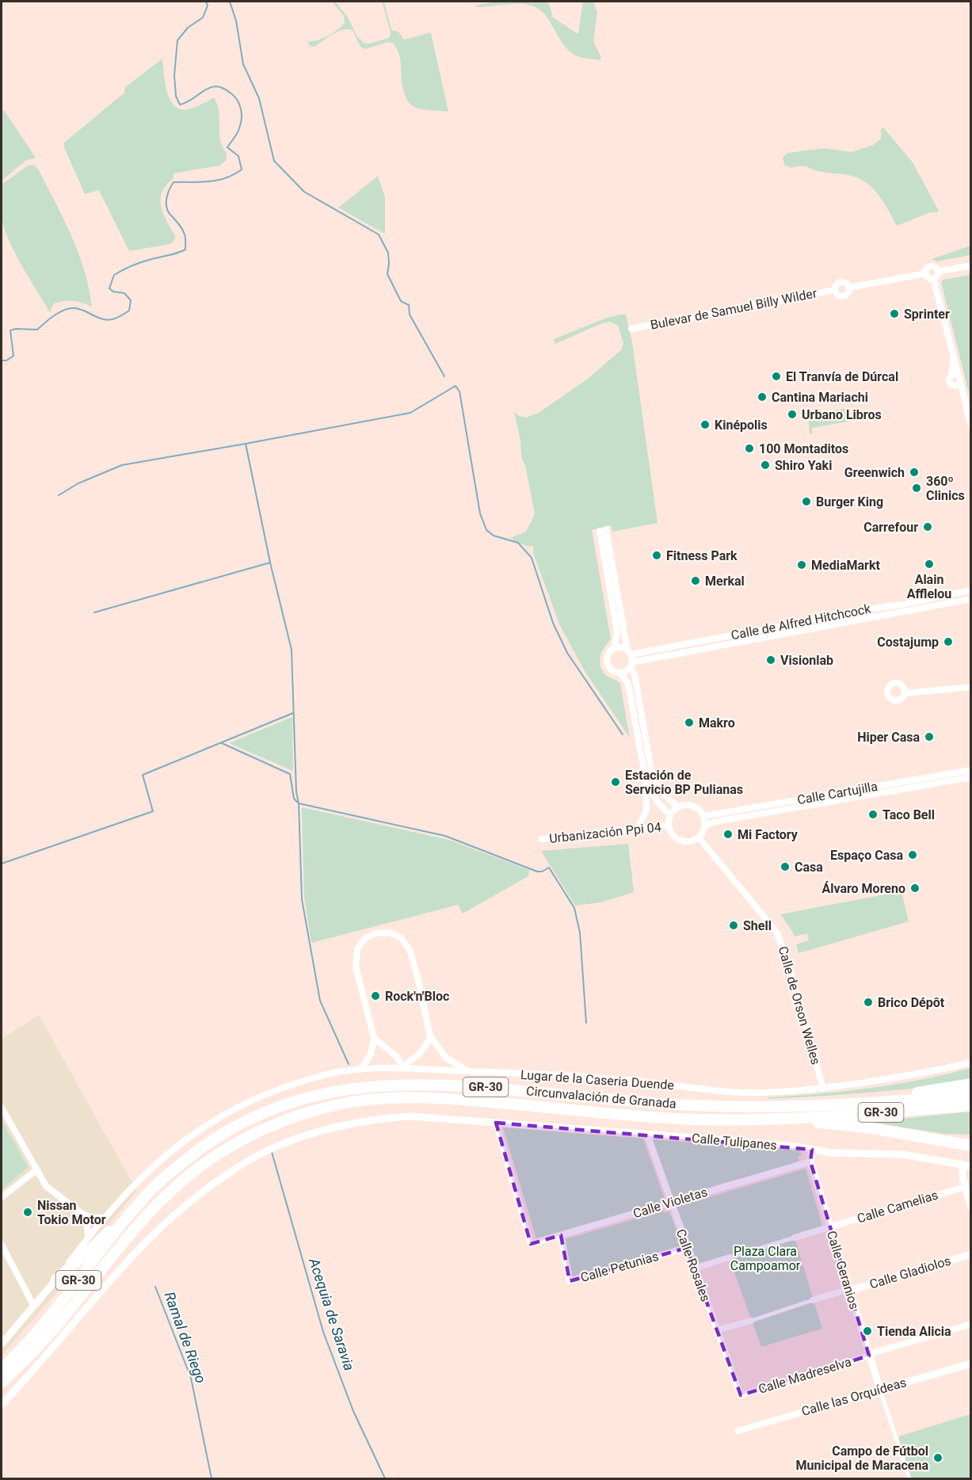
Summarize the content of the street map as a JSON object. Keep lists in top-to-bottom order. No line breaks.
{"streets":{"highway":["GR-30","Circunvalación de Granada"],"street":["Bulevar de Samuel Billy Wilder","Calle de Alfred Hitchcock","Calle Cartujilla","Urbanización Ppi 04","Calle de Orson Welles","Lugar de la Caseria Duende","Calle Tulipanes","Calle Violetas","Calle Camelias","Calle Rosales","Calle Petunias","Calle Geranios","Calle Gladiolos","Calle Madreselva","Calle las Orquídeas"]},"crossings":[["Calle Cartujilla","Urbanización Ppi 04"],["Calle Cartujilla","Calle de Orson Welles"],["Urbanización Ppi 04","Calle de Orson Welles"],["Calle de Orson Welles","Lugar de la Caseria Duende"],["Calle Tulipanes","Calle Violetas"],["Calle Tulipanes","Calle Rosales"],["Calle Tulipanes","Calle Geranios"],["Calle Violetas","Calle Rosales"],["Calle Violetas","Calle Petunias"],["Calle Violetas","Calle Geranios"],["Calle Camelias","Calle Geranios"],["Calle Rosales","Calle Petunias"],["Calle Rosales","Calle Madreselva"],["Calle Geranios","Calle Gladiolos"],["Calle Geranios","Calle Madreselva"],["Calle Geranios","Calle las Orquídeas"]],"water":["Acequia de Saravia","Ramal de Riego"],"parks":["Plaza Clara Campoamor"],"places":["Sprinter","El Tranvía de Dúrcal","Cantina Mariachi","Urbano Libros","Kinépolis","100 Montaditos","Shiro Yaki","Greenwich","360º Clinics","Burger King","Carrefour","Fitness Park","Alain Afflelou","MediaMarkt","Merkal","Costajump","Visionlab","Makro","Hiper Casa","Estación de Servicio BP Pulianas","Taco Bell","Mi Factory","Espaço Casa","Casa","Álvaro Moreno","Shell","Rock'n'Bloc","Brico Dépôt","Nissan Tokio Motor","Tienda Alicia","Campo de Fútbol Municipal de Maracena"]}
